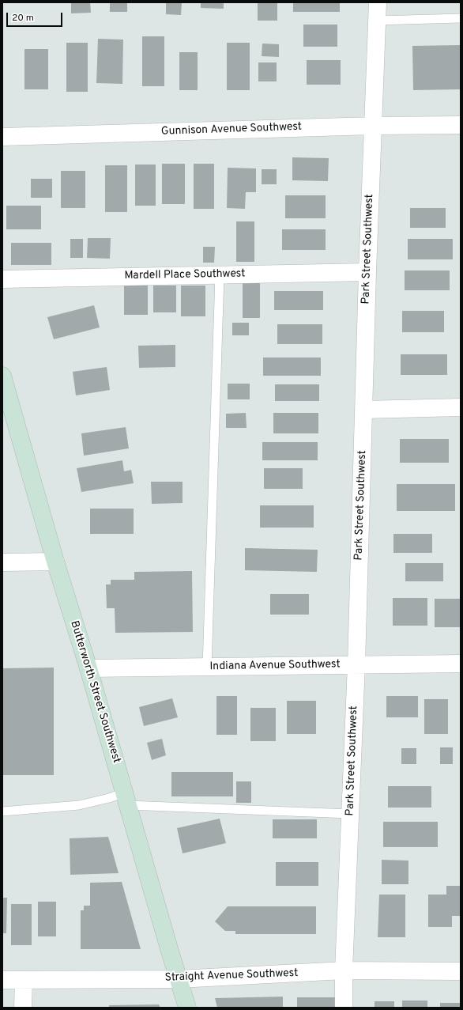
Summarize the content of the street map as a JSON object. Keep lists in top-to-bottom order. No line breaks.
{"streets":{"street":["Gunnison Avenue Southwest","Park Street Southwest","Mardell Place Southwest","Indiana Avenue Southwest","Butterworth Street Southwest","Straight Avenue Southwest"]},"crossings":[["Gunnison Avenue Southwest","Park Street Southwest"],["Park Street Southwest","Mardell Place Southwest"],["Park Street Southwest","Indiana Avenue Southwest"],["Park Street Southwest","Straight Avenue Southwest"],["Indiana Avenue Southwest","Butterworth Street Southwest"],["Butterworth Street Southwest","Straight Avenue Southwest"]],"scale_bar":"20 m"}
